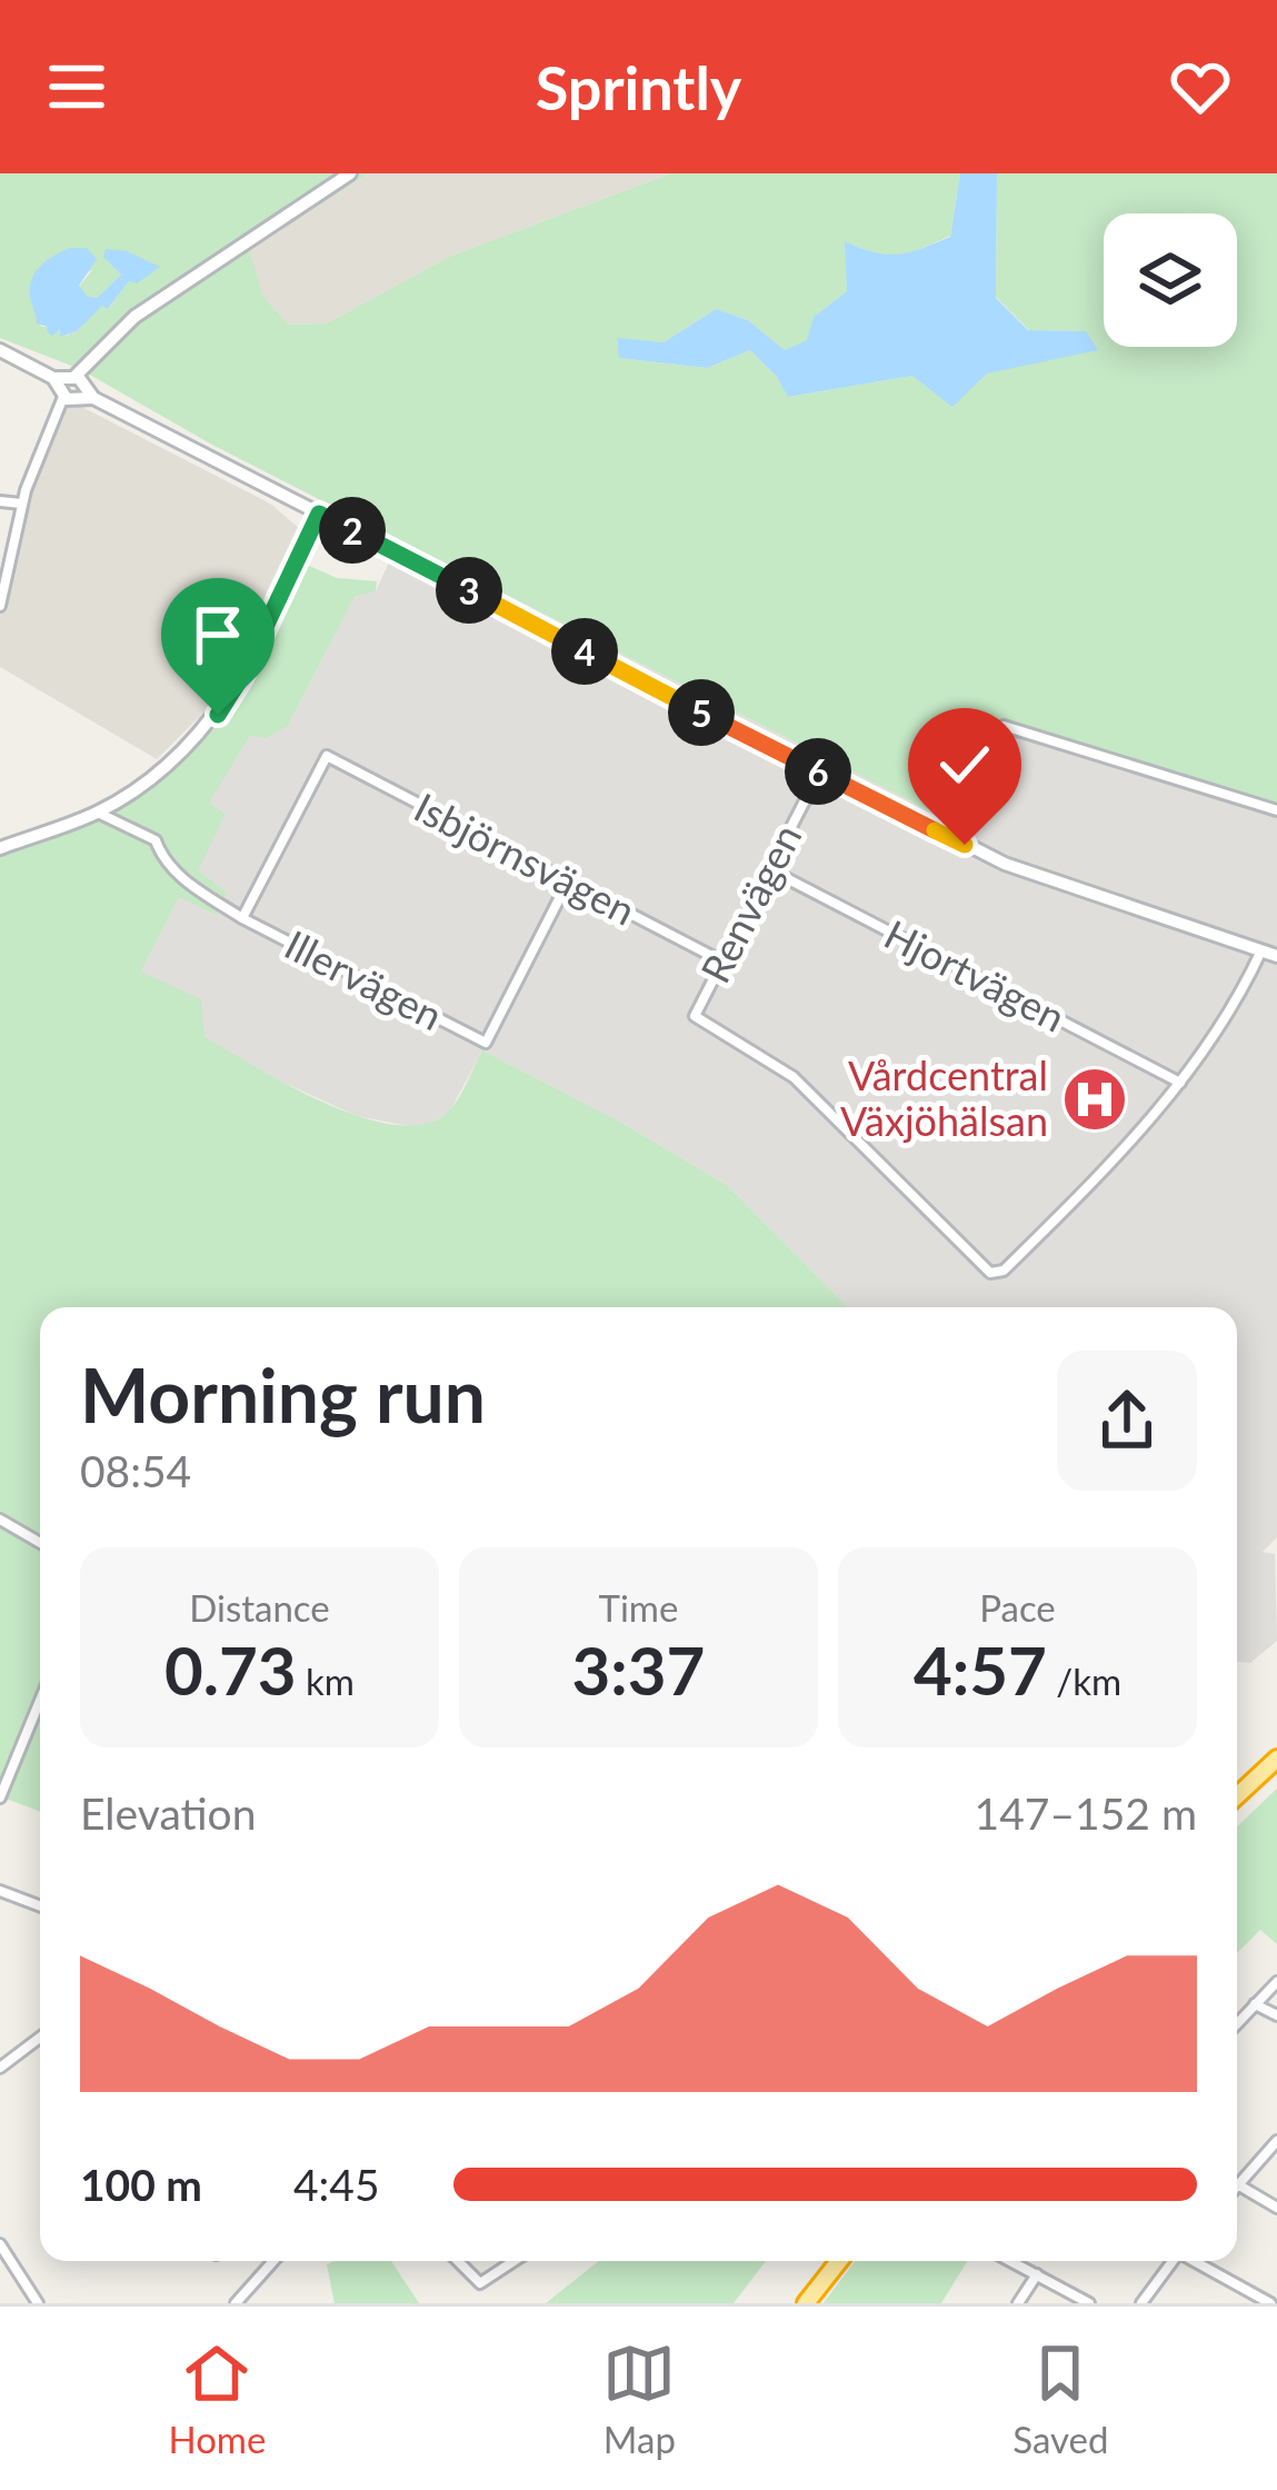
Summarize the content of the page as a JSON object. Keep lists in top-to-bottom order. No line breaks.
{"streets":{"street":["Isbjörnsvägen","Renvägen","Hjortvägen","Illervägen"]},"crossings":[["Isbjörnsvägen","Renvägen"],["Isbjörnsvägen","Illervägen"],["Renvägen","Hjortvägen"]],"places":{"hospital":["Vårdcentral Växjöhälsan"]},"page":{"header":"Sprintly","pins":["2","3","4","5","6"],"heading":["Morning run","08:54"],"stats":[["Distance","0.73 km"],["Time","3:37"],["Pace","4:57 /km"]],"chart":["Elevation","147–152 m"],"list":[{"name":"100 m","note":"4:45"}],"tabs":["Home","Map","Saved"]}}
